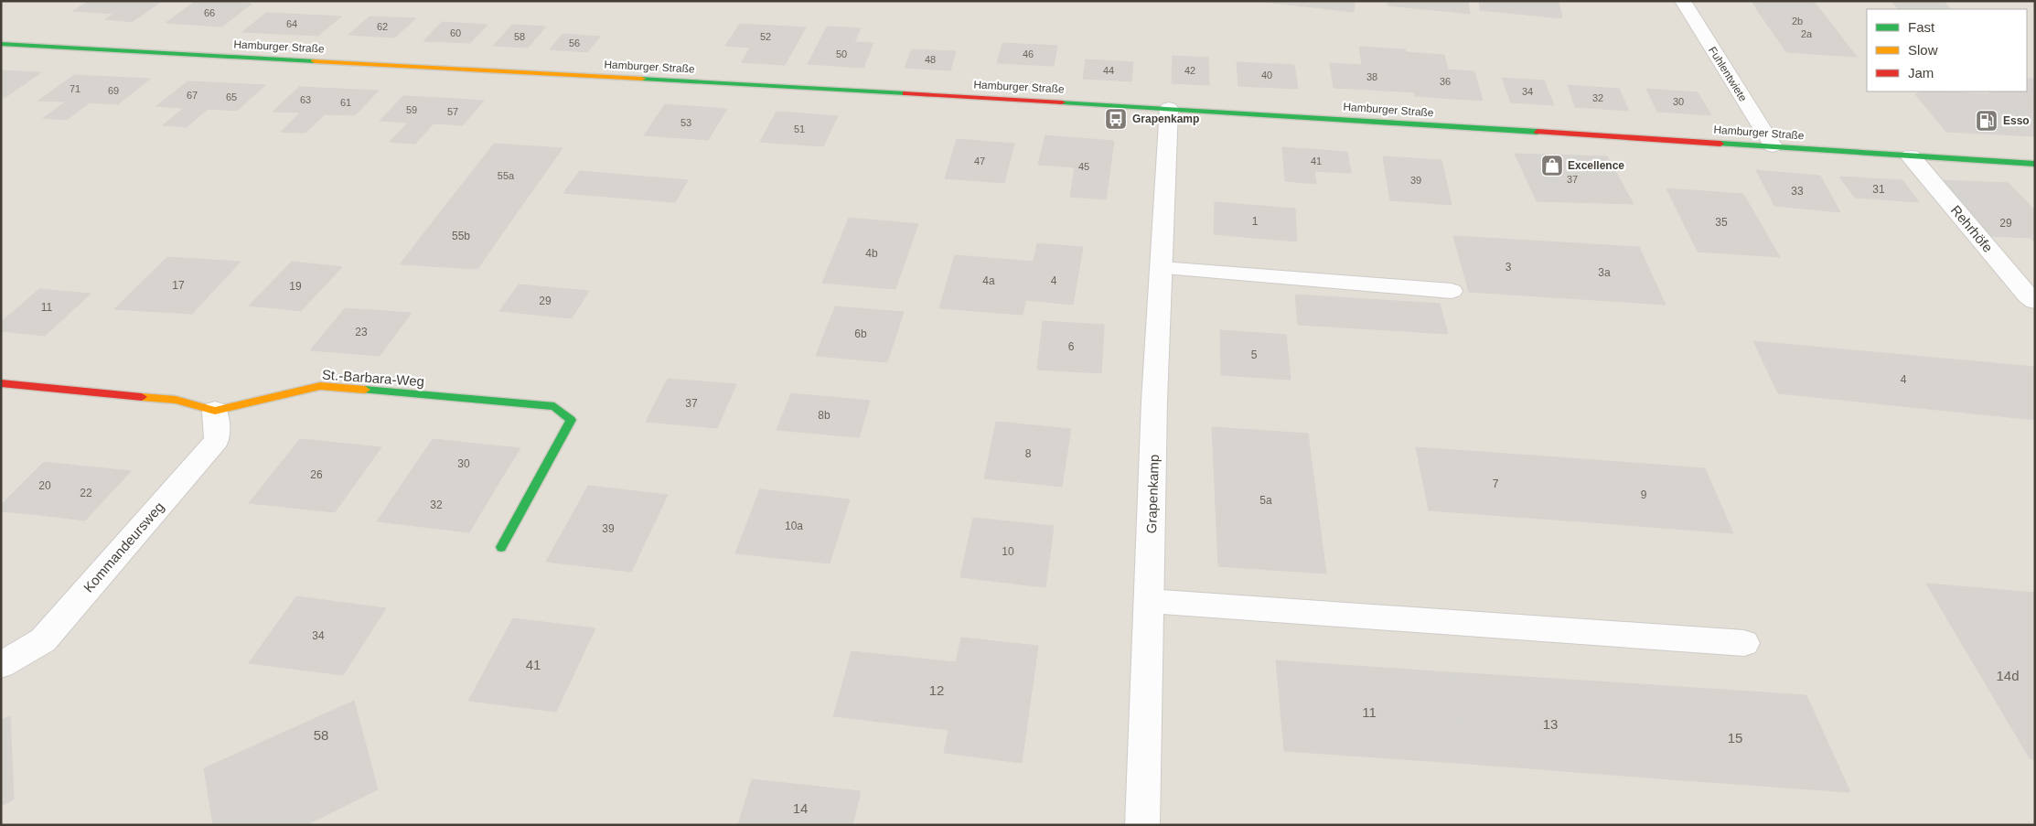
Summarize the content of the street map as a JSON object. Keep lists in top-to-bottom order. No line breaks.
{"streets":{"main road":["Hamburger Straße","St.-Barbara-Weg"],"street":["Fuhlentwiete","Rehrhöfe","Grapenkamp","Kommandeursweg"]},"crossings":[["Hamburger Straße","Fuhlentwiete"],["Hamburger Straße","Rehrhöfe"],["Hamburger Straße","Grapenkamp"],["St.-Barbara-Weg","Kommandeursweg"]],"places":{"bus stop":["Grapenkamp"],"fuel station":["Esso"],"shop":["Excellence"]},"house_numbers":["66","2b","64","62","60","2a","58","52","56","50","46","48","44","42","40","38","36","71","69","34","67","65","32","63","30","61","59","57","53","51","47","41","45","55a","37","39","31","33","1","35","29","55b","4b","3","3a","4a","4","17","19","29","11","23","6b","6","5","4","37","8b","8","30","26","7","20","22","9","5a","32","10a","39","10","34","41","14d","12","11","13","58","15","14"],"legend":["Fast","Slow","Jam"]}
